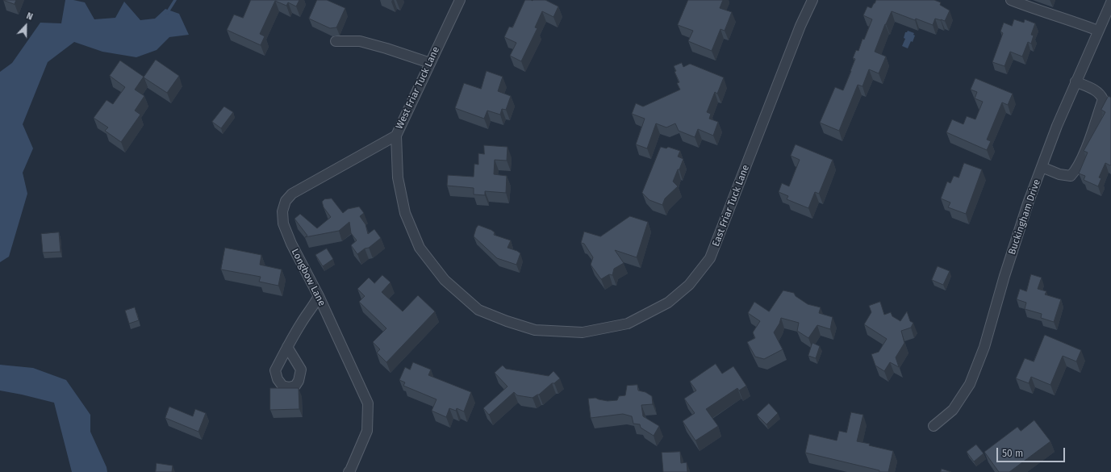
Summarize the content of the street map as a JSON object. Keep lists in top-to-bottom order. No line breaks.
{"streets":{"street":["West Friar Tuck Lane","East Friar Tuck Lane","Buckingham Drive","Longbow Lane"]},"crossings":[["West Friar Tuck Lane","East Friar Tuck Lane"],["West Friar Tuck Lane","Longbow Lane"]],"scale_bar":"50 m","north":"top"}
